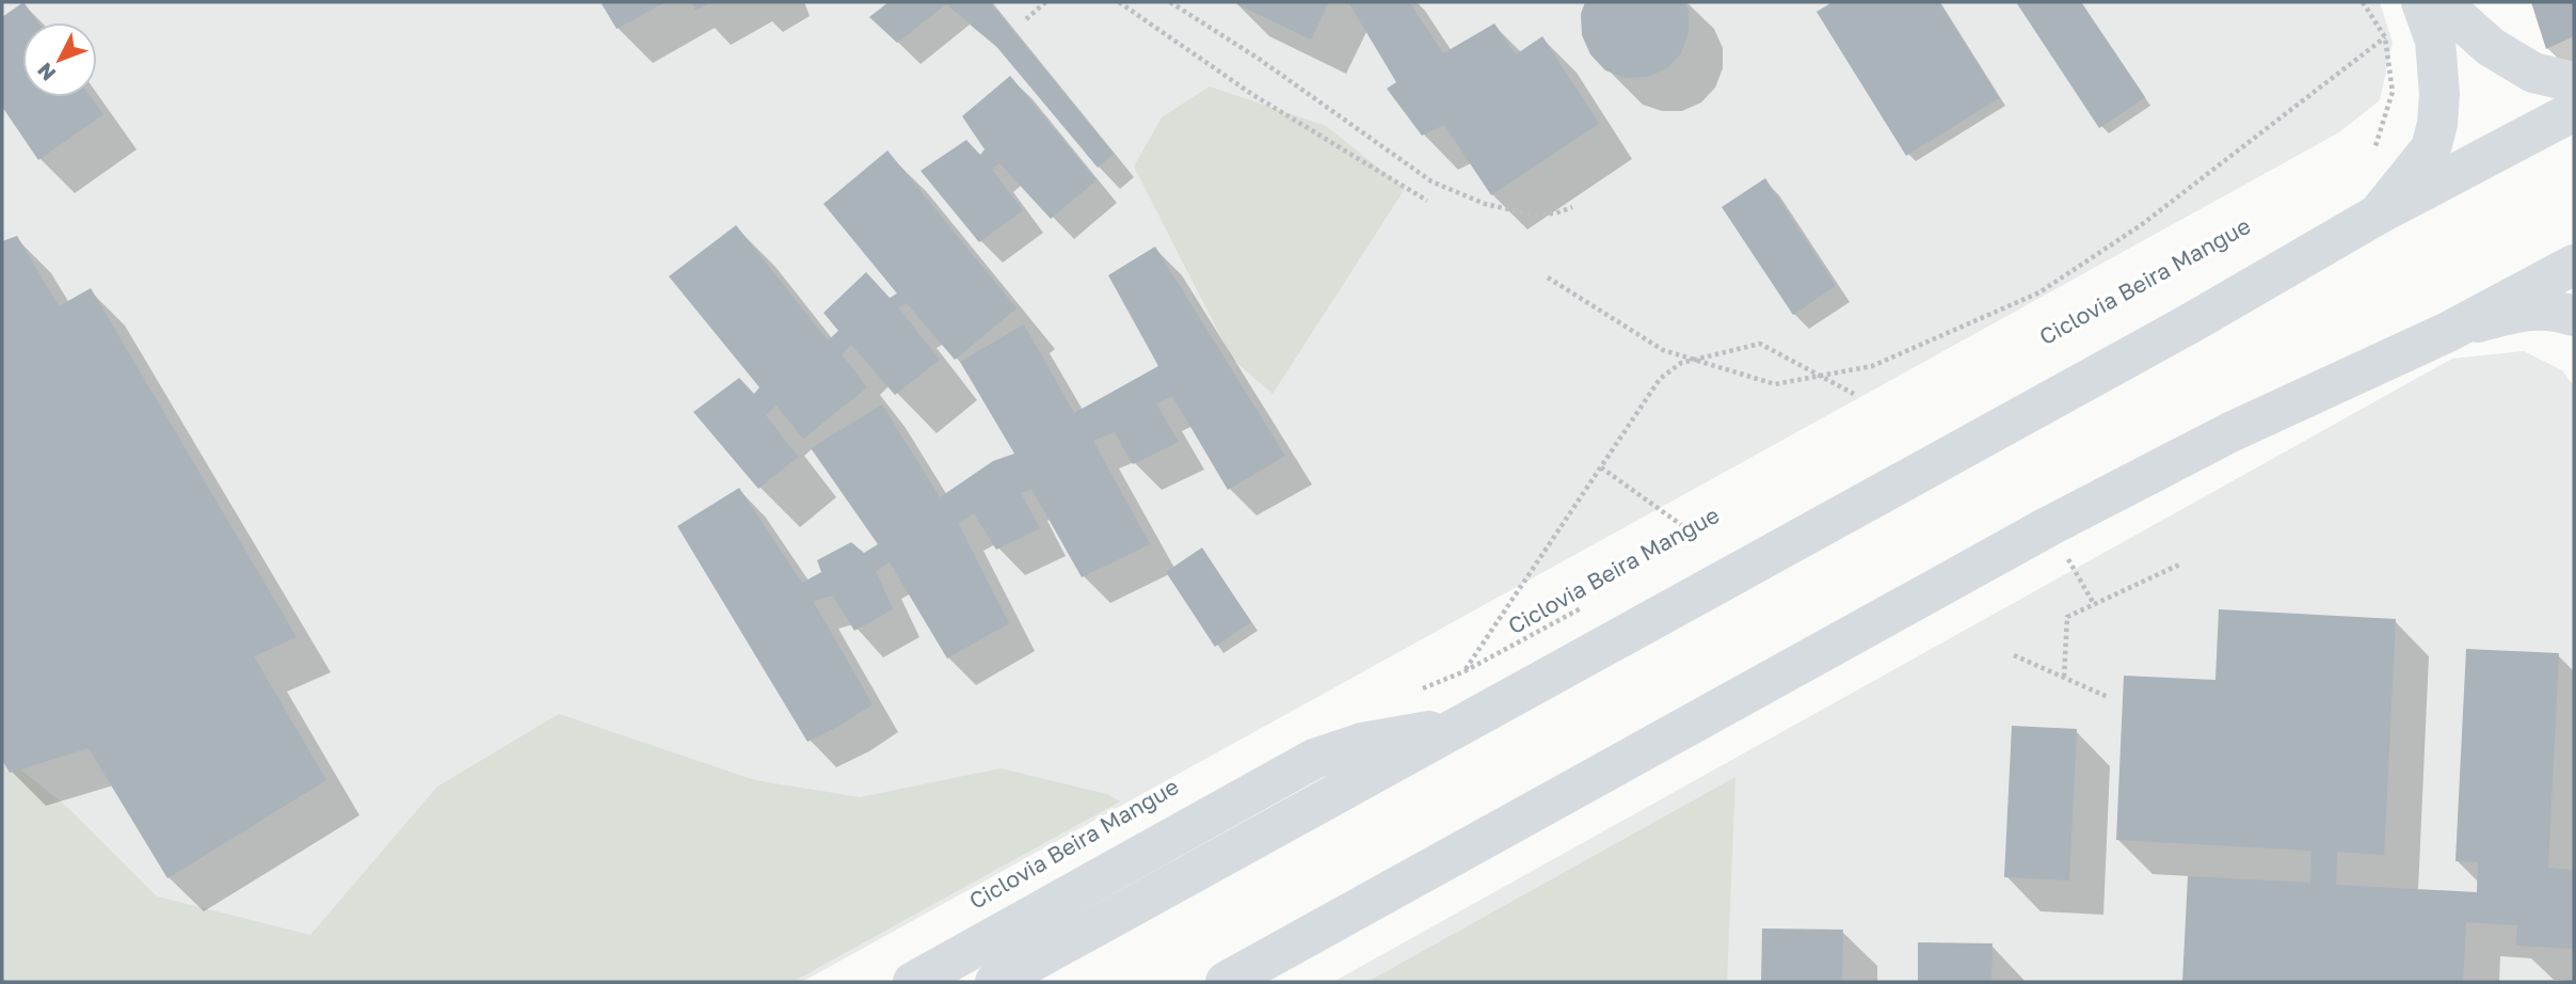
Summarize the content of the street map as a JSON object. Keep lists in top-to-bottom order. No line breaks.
{"streets":{"path":["Ciclovia Beira Mangue"]},"north":"bottom left"}
